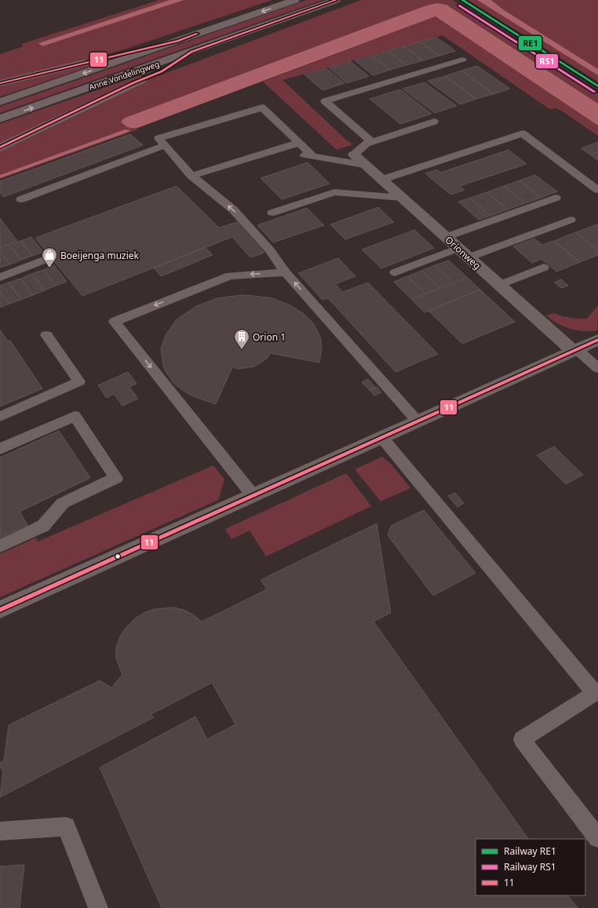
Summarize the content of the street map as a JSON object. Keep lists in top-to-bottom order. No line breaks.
{"streets":{"main road":["Anne Vondelingweg"],"street":["Orionweg"]},"places":{"shop":["Boeijenga muziek"],"building":["Orion 1"]},"lines":["rail line RE1","transit line 11","rail line RS1"],"legend":["Railway RE1","Railway RS1","11"]}
